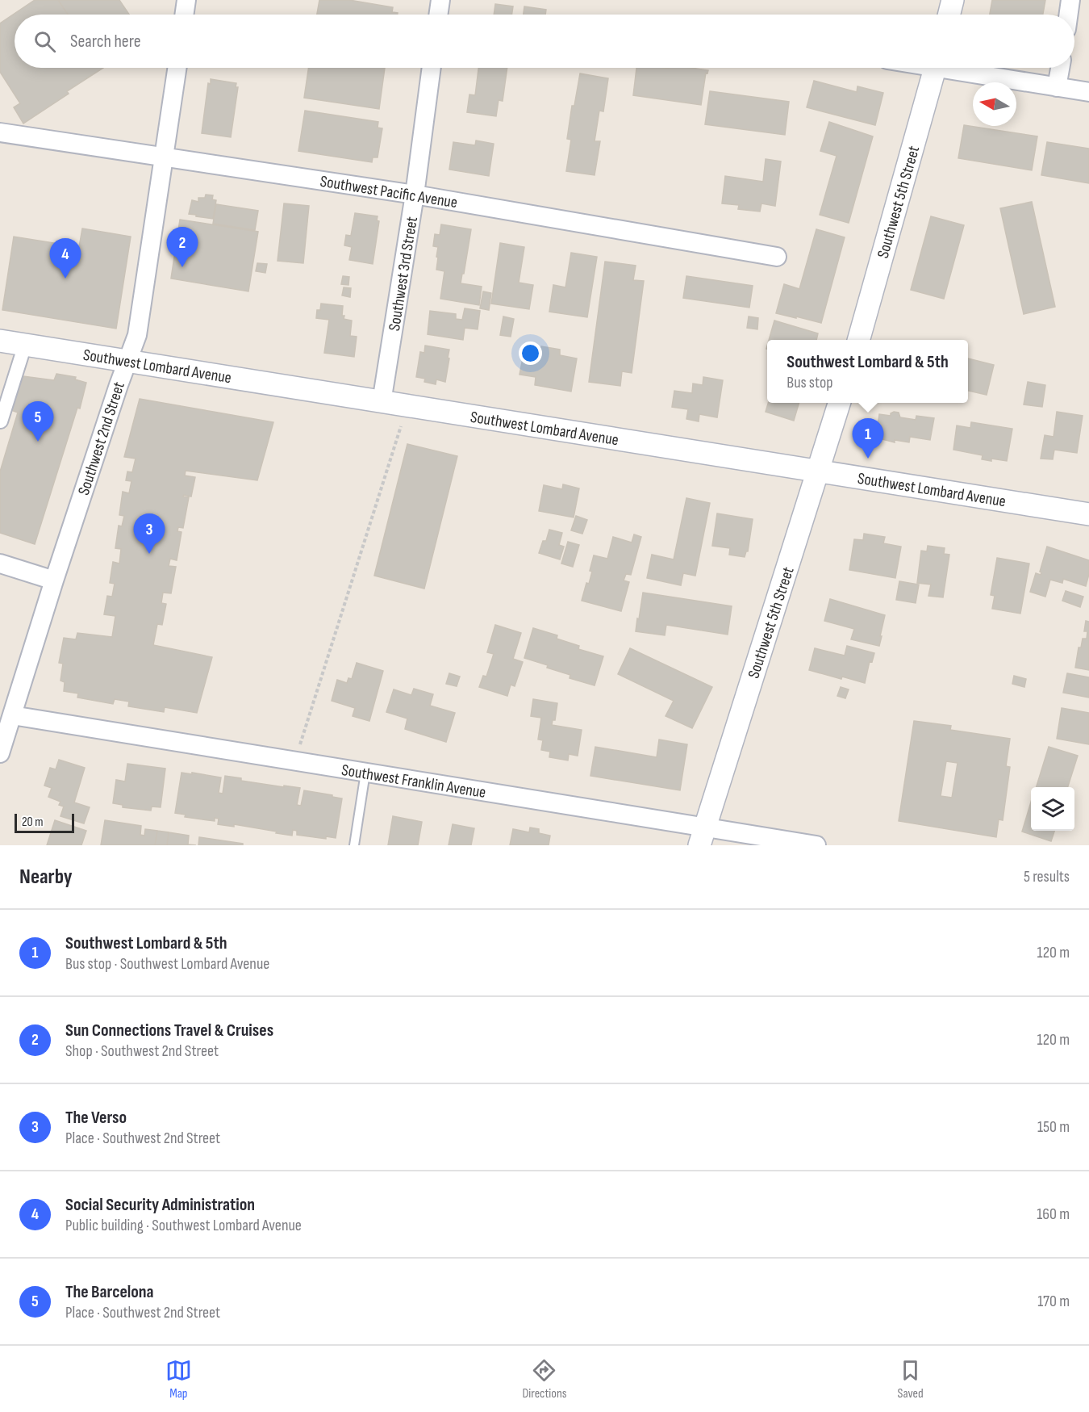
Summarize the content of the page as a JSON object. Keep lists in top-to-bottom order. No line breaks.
{"streets":{"street":["Southwest Pacific Avenue","Southwest 5th Street","Southwest 3rd Street","Southwest Lombard Avenue","Southwest 2nd Street","Southwest Franklin Avenue"]},"crossings":[["Southwest Pacific Avenue","Southwest 3rd Street"],["Southwest Pacific Avenue","Southwest 2nd Street"],["Southwest 5th Street","Southwest Lombard Avenue"],["Southwest 5th Street","Southwest Franklin Avenue"],["Southwest 3rd Street","Southwest Lombard Avenue"],["Southwest Lombard Avenue","Southwest 2nd Street"],["Southwest 2nd Street","Southwest Franklin Avenue"]],"scale_bar":"20 m","north":"left","page":{"search":"Search here","pins":["2","4","5","1","3"],"popup":["Southwest Lombard & 5th","Bus stop"],"scale":"20 m","heading":["Nearby","5 results"],"list":[{"mark":"1","name":"Southwest Lombard & 5th","note":"Bus stop · Southwest Lombard Avenue","value":"120 m"},{"mark":"2","name":"Sun Connections Travel & Cruises","note":"Shop · Southwest 2nd Street","value":"120 m"},{"mark":"3","name":"The Verso","note":"Place · Southwest 2nd Street","value":"150 m"},{"mark":"4","name":"Social Security Administration","note":"Public building · Southwest Lombard Avenue","value":"160 m"},{"mark":"5","name":"The Barcelona","note":"Place · Southwest 2nd Street","value":"170 m"}],"nav":["Map","Directions","Saved"]}}
